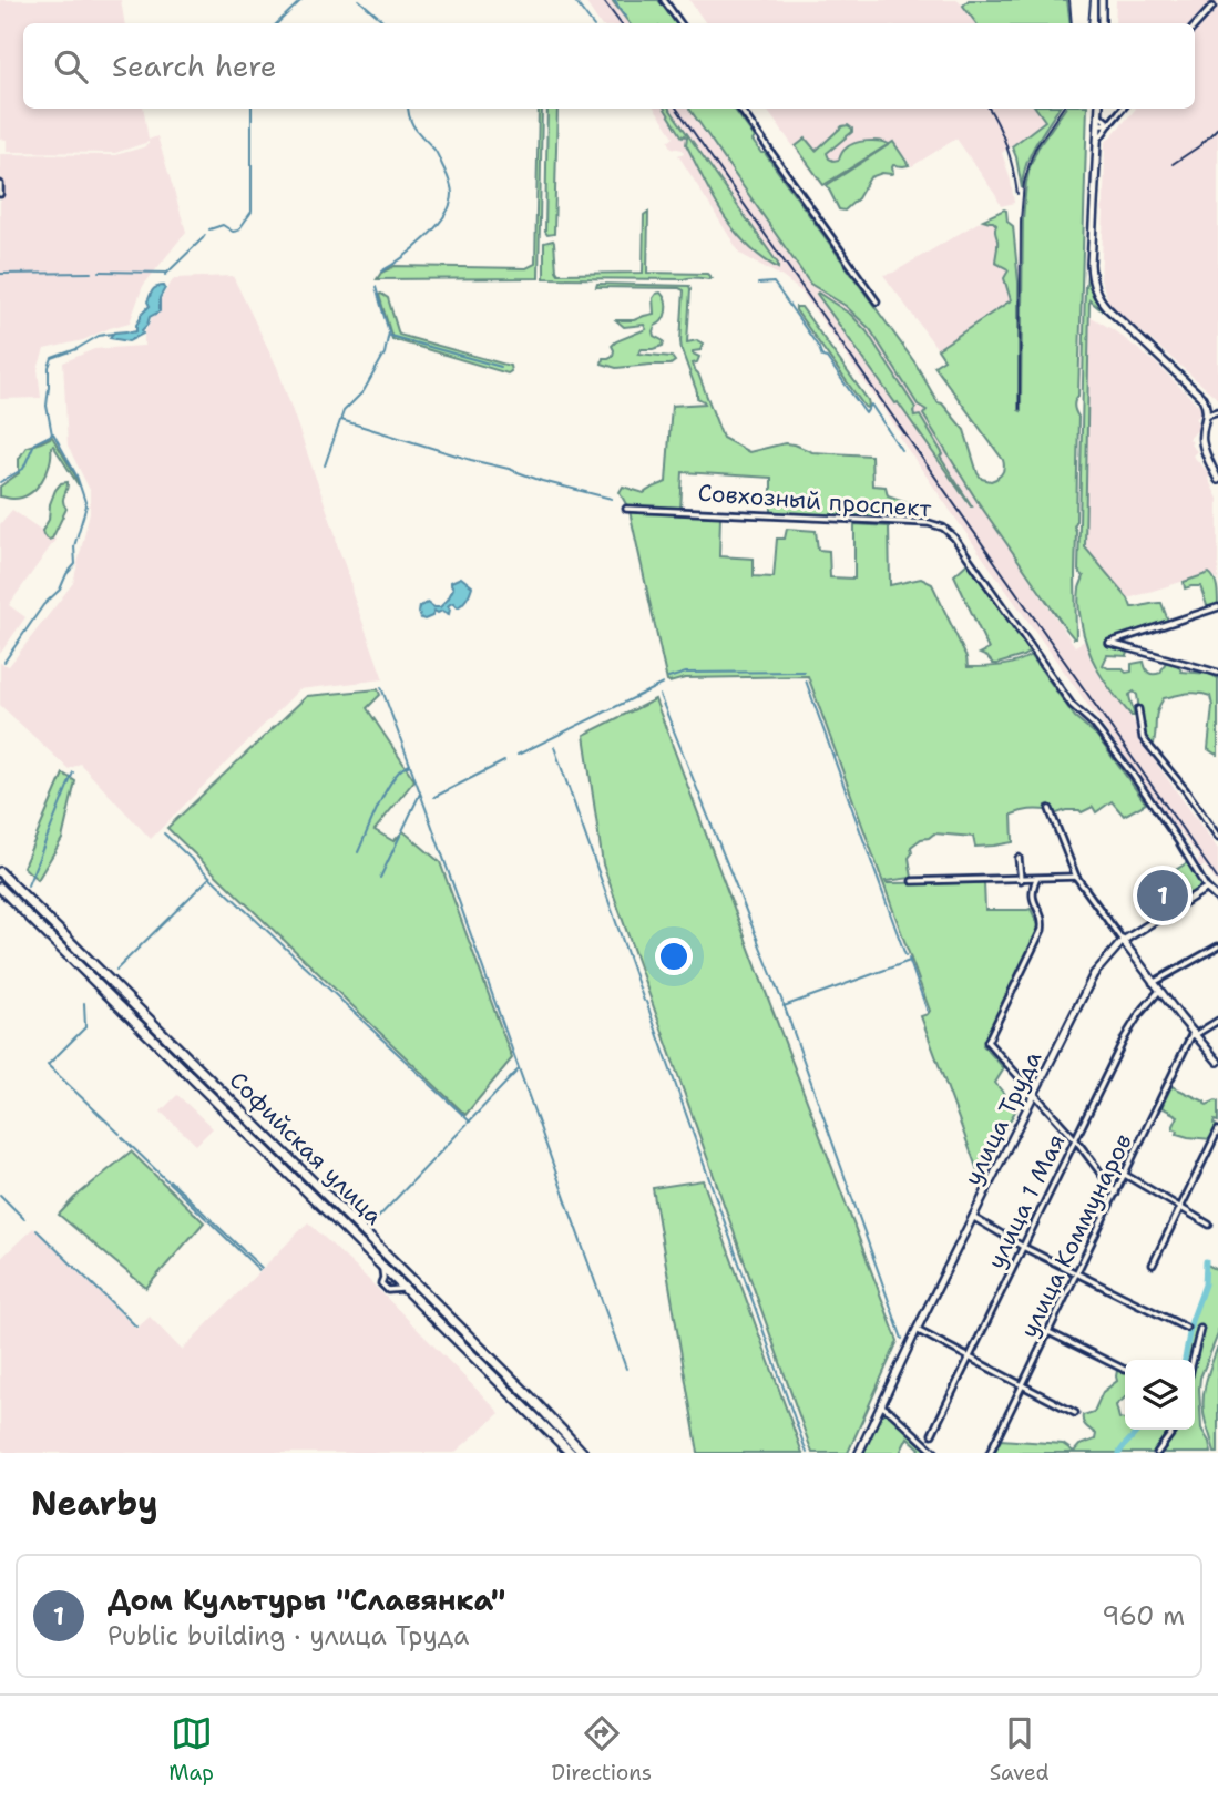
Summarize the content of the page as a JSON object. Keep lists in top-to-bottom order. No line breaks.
{"streets":{"main road":["Софийская улица"],"street":["Совхозный проспект","улица Труда","улица 1 Мая","улица Коммунаров"]},"crossings":[["Совхозный проспект","улица Труда"]],"page":{"search":"Search here","pins":"1","heading":"Nearby","list":[{"mark":"1","name":"Дом Культуры \"Славянка\"","note":"Public building · улица Труда","value":"960 m"}],"nav":["Map","Directions","Saved"]}}
